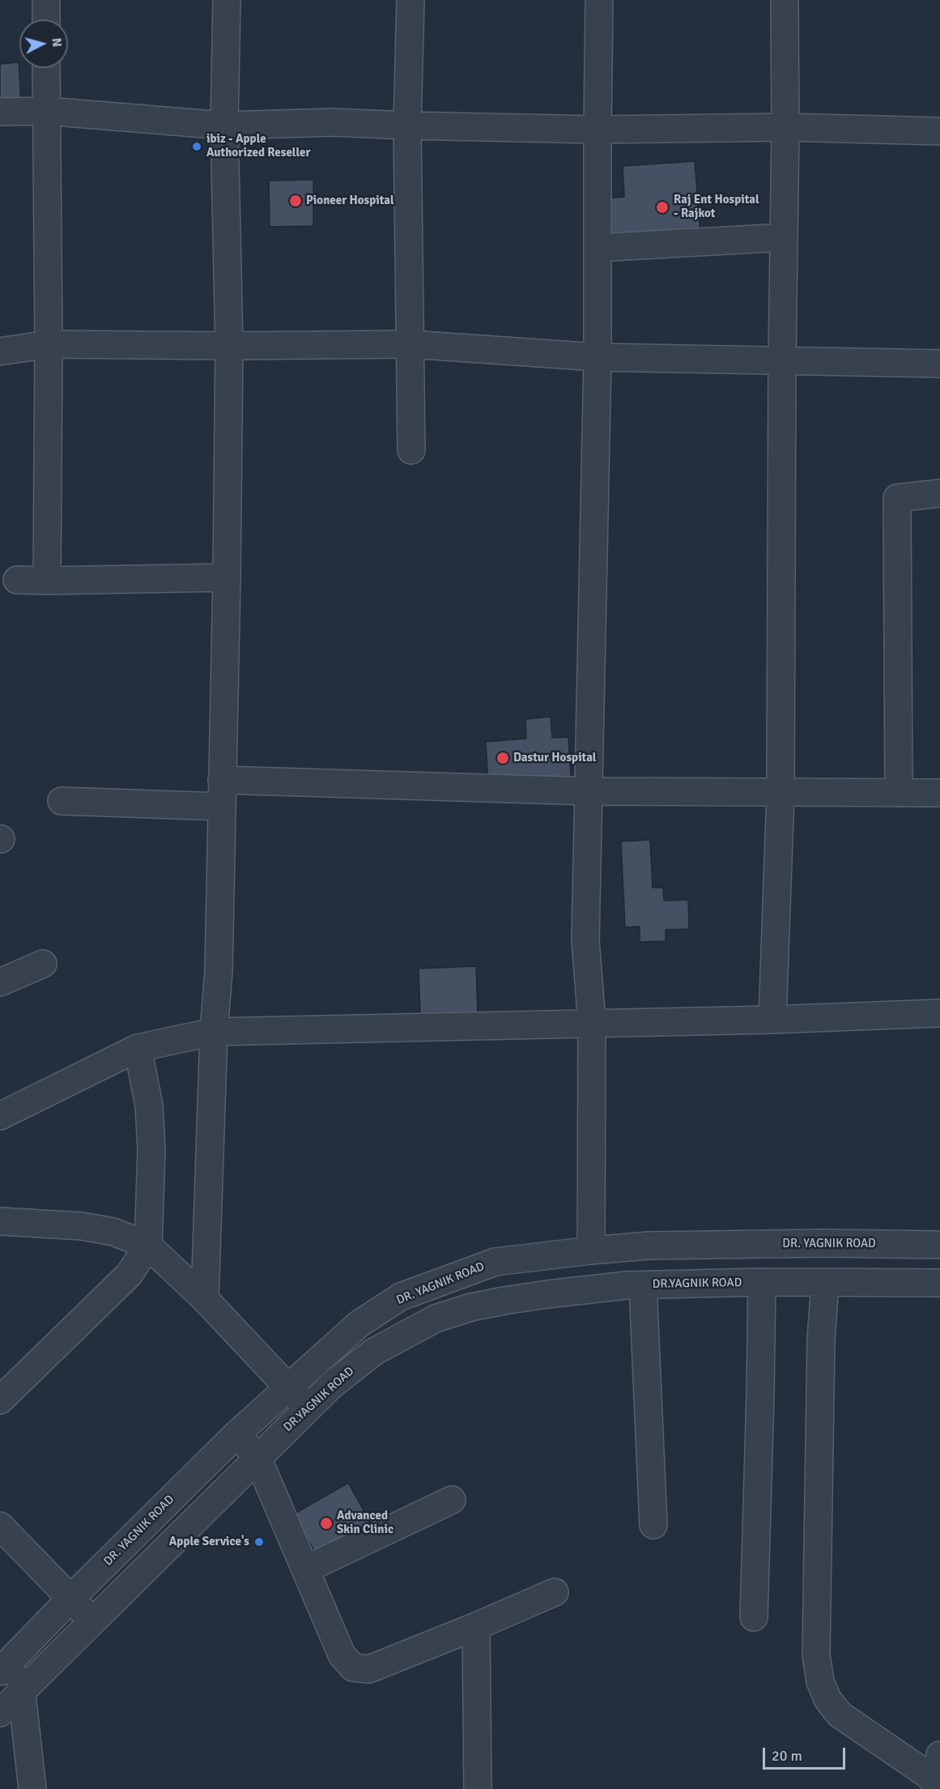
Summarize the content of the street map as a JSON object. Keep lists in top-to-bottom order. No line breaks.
{"streets":{"street":["DR. YAGNIK ROAD","DR.YAGNIK ROAD"]},"places":["ibiz - Apple Authorized Reseller","Pioneer Hospital","Raj Ent Hospital - Rajkot","Dastur Hospital","Advanced Skin Clinic","Apple Service's"],"scale_bar":"20 m","north":"right"}
